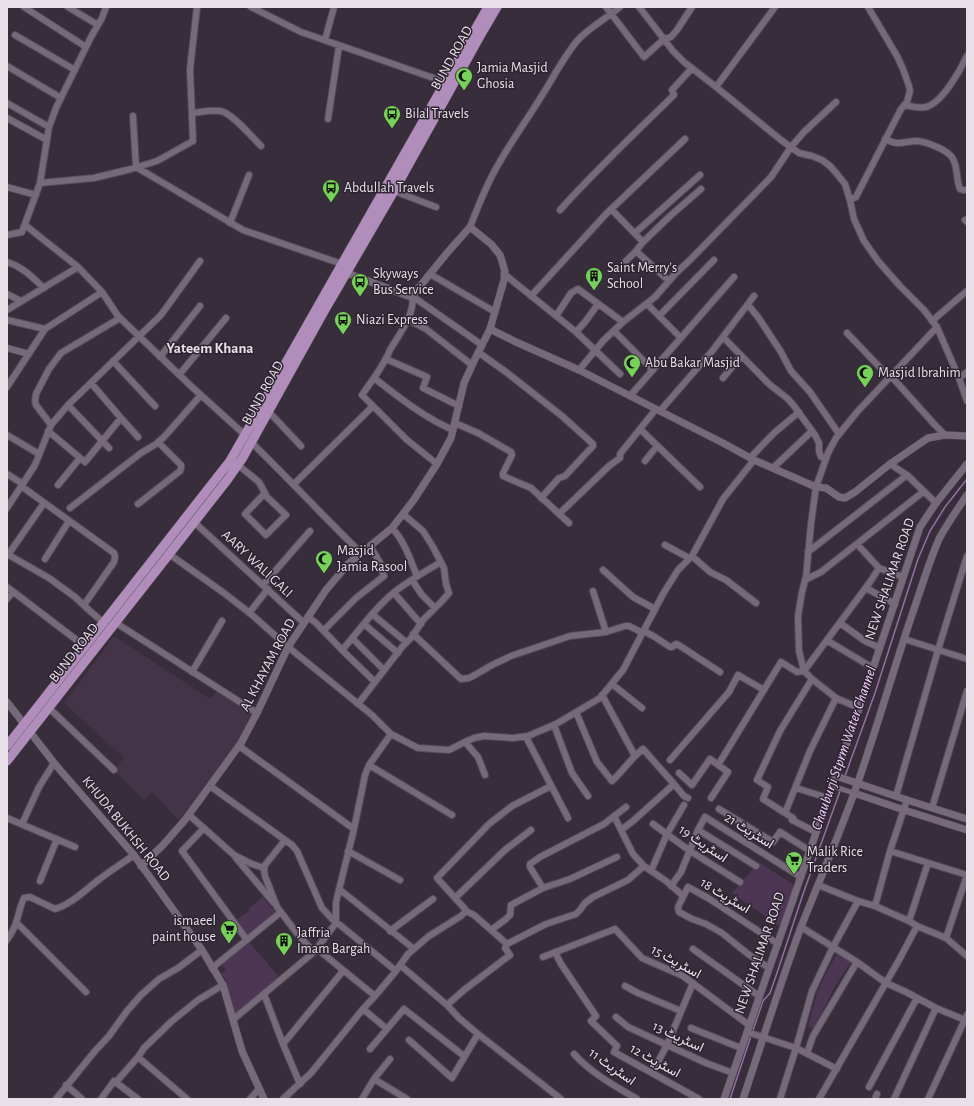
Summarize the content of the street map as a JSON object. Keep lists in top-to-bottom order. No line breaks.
{"streets":{"main road":["BUND ROAD"],"street":["AARY WALI GALI","NEW SHALIMAR ROAD","AL KHAYAM ROAD","KHUDA BUKHSH ROAD","اسٹریٹ 21","اسٹریٹ 19","اسٹریٹ 18","اسٹریٹ 15","اسٹریٹ 13","اسٹریٹ 12","اسٹریٹ 11"]},"crossings":[["BUND ROAD","AARY WALI GALI"],["BUND ROAD","KHUDA BUKHSH ROAD"],["AARY WALI GALI","AL KHAYAM ROAD"],["NEW SHALIMAR ROAD","اسٹریٹ 21"],["NEW SHALIMAR ROAD","اسٹریٹ 18"],["NEW SHALIMAR ROAD","اسٹریٹ 15"],["NEW SHALIMAR ROAD","اسٹریٹ 13"],["AL KHAYAM ROAD","KHUDA BUKHSH ROAD"],["اسٹریٹ 15","اسٹریٹ 12"]],"districts":["Yateem Khana"],"water":["Chauburji Stprm Water Channel"],"places":{"mosque":["Jamia Masjid Ghosia","Abu Bakar Masjid","Masjid Ibrahim","Masjid Jamia Rasool"],"bus stop":["Bilal Travels","Abdullah Travels","Skyways Bus Service","Niazi Express"],"building":["Saint Merry's School","Jaffria Imam Bargah"],"supermarket":["Malik Rice Traders","ismaeel paint house"]}}
